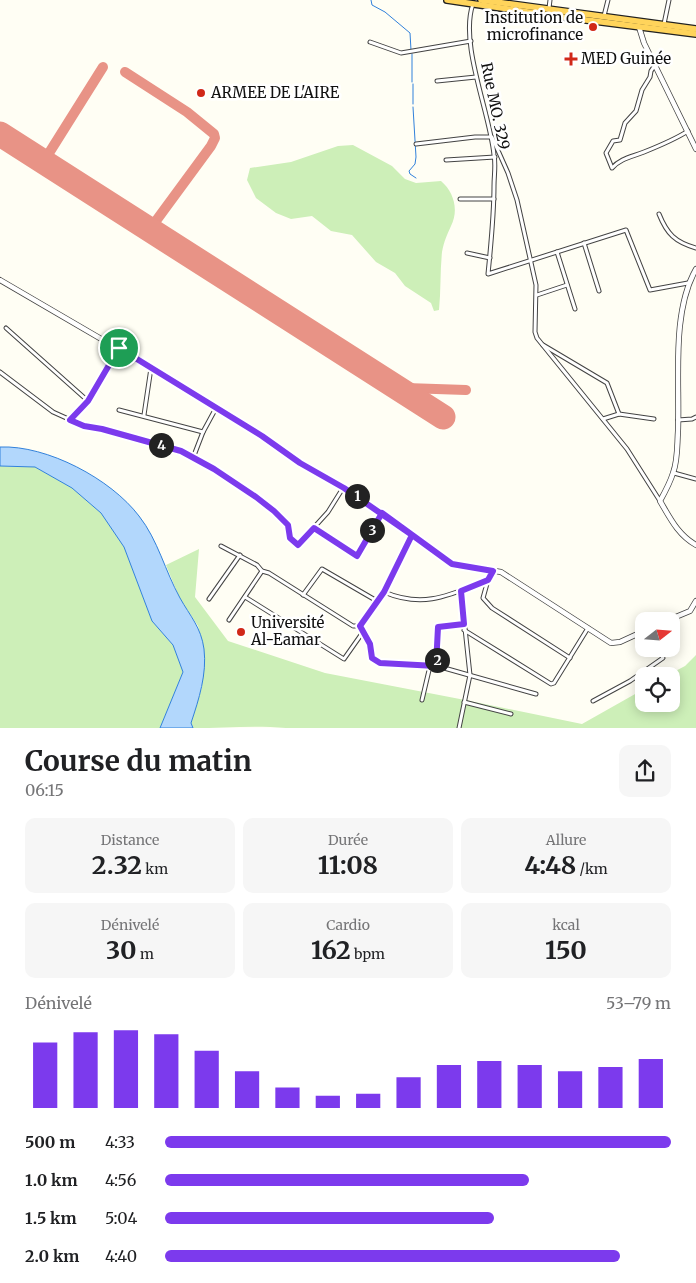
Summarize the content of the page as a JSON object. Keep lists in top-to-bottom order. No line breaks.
{"streets":{"street":["Rue MO. 329"]},"places":{"other":["Institution de microfinance","ARMEE DE L'AIRE","Université Al-Eamar"],"health":["MED Guinée"]},"north":"right","page":{"pins":["4","1","3","2"],"heading":["Course du matin","06:15"],"stats":[["Distance","2.32 km"],["Durée","11:08"],["Allure","4:48 /km"],["Dénivelé","30 m"],["Cardio","162 bpm"],["kcal","150"]],"chart":["Dénivelé","53–79 m"],"list":[{"name":"500 m","note":"4:33"},{"name":"1.0 km","note":"4:56"},{"name":"1.5 km","note":"5:04"},{"name":"2.0 km","note":"4:40"}]}}
